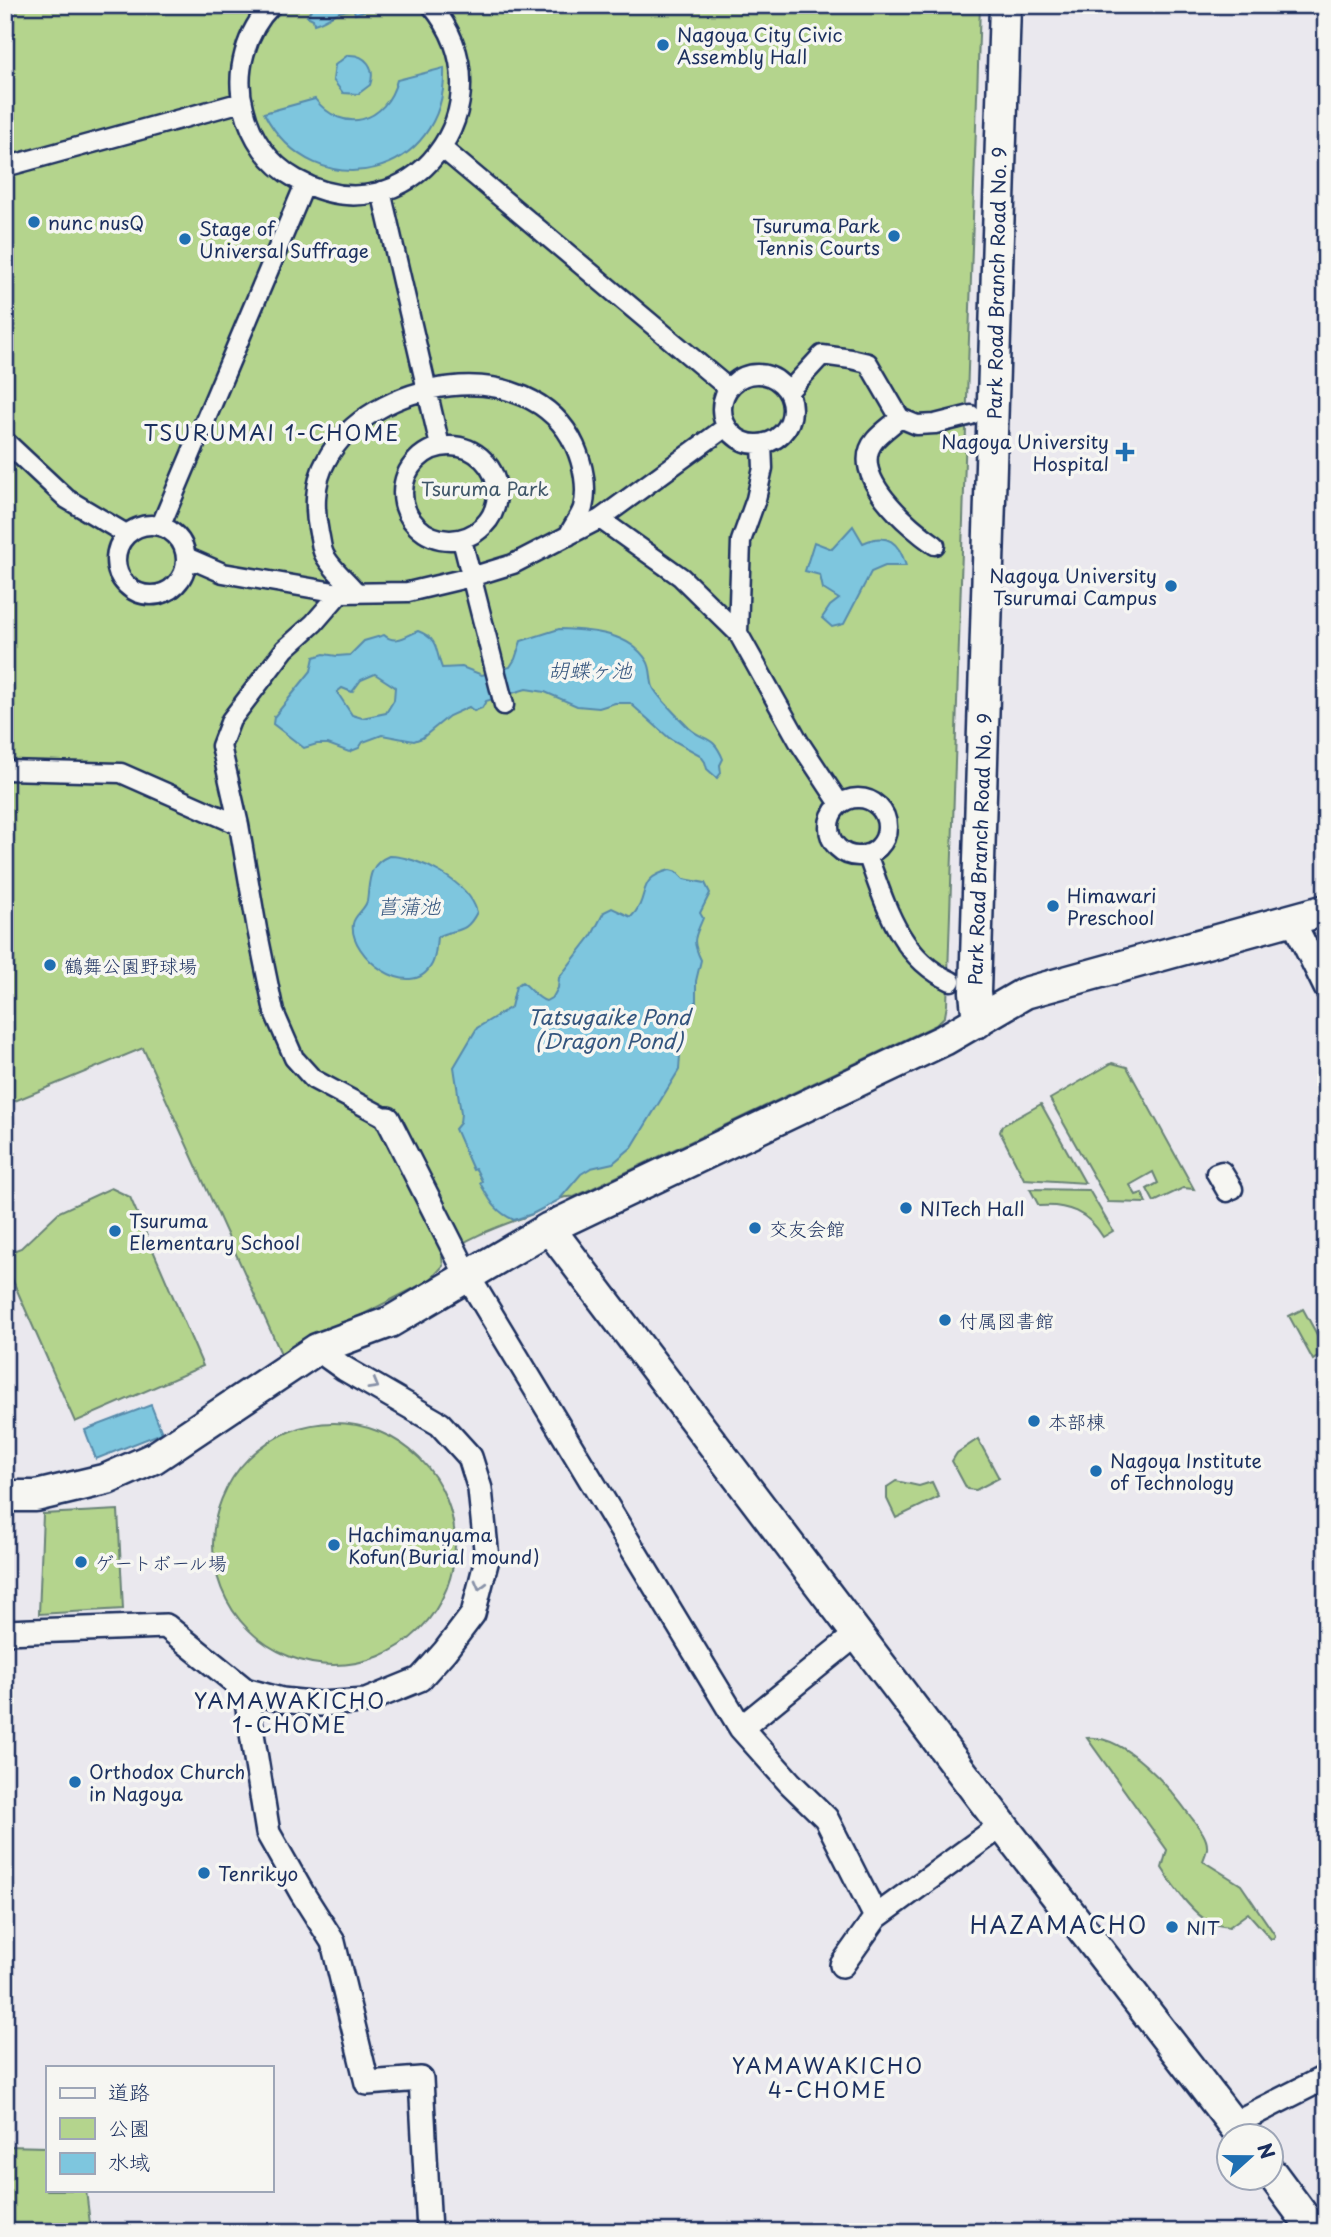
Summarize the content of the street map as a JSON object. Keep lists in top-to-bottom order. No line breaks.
{"streets":{"street":["Park Road Branch Road No. 9"]},"districts":["TSURUMAI 1-CHOME","YAMAWAKICHO 1-CHOME","HAZAMACHO","YAMAWAKICHO 4-CHOME"],"water":["胡蝶ヶ池","菖蒲池","Tatsugaike Pond (Dragon Pond)"],"parks":["Tsuruma Park"],"places":{"other":["Nagoya City Civic Assembly Hall","nunc nusQ","Tsuruma Park Tennis Courts","Stage of Universal Suffrage","Nagoya University Tsurumai Campus","Himawari Preschool","鶴舞公園野球場","NITech Hall","交友会館","Tsuruma Elementary School","付属図書館","本部棟","Nagoya Institute of Technology","Hachimanyama Kofun(Burial mound)","ゲートボール場","Orthodox Church in Nagoya","Tenrikyo","NIT"],"health":["Nagoya University Hospital"]},"legend":["道路","公園","水域"],"north":"right"}
